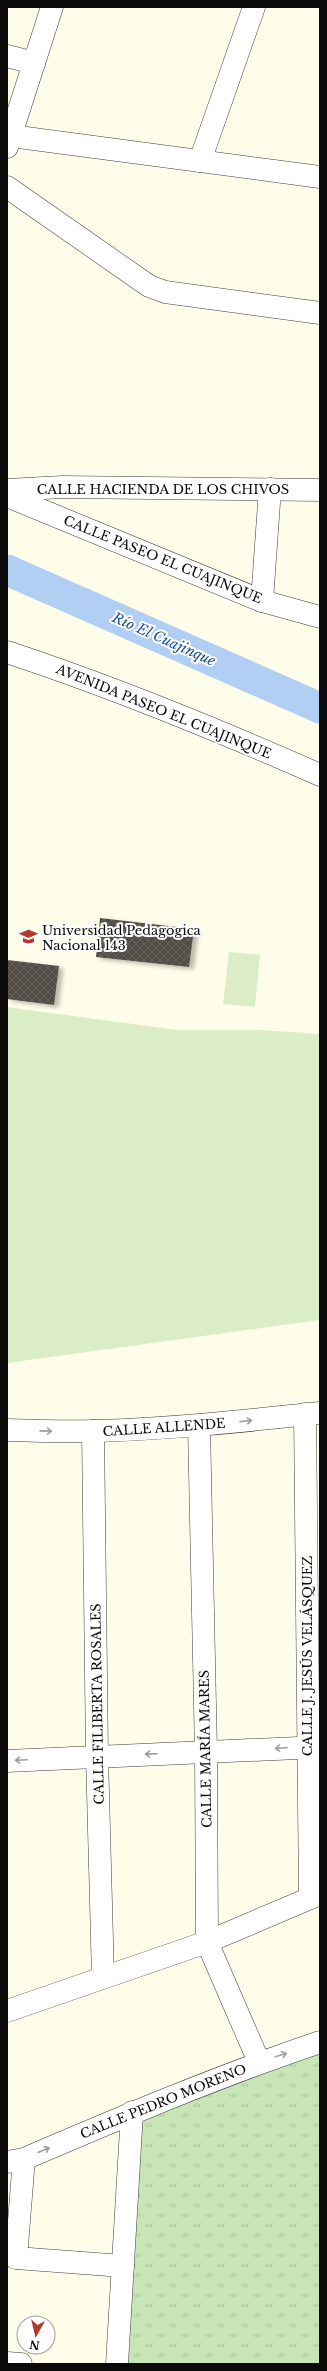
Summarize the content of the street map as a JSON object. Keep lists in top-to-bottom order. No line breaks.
{"streets":{"street":["CALLE HACIENDA DE LOS CHIVOS","CALLE PASEO EL CUAJINQUE","AVENIDA PASEO EL CUAJINQUE","CALLE ALLENDE","CALLE J. JESÚS VELÁSQUEZ","CALLE FILIBERTA ROSALES","CALLE MARÍA MARES","CALLE PEDRO MORENO"]},"crossings":[["CALLE ALLENDE","CALLE J. JESÚS VELÁSQUEZ"],["CALLE ALLENDE","CALLE FILIBERTA ROSALES"],["CALLE ALLENDE","CALLE MARÍA MARES"],["CALLE MARÍA MARES","CALLE PEDRO MORENO"]],"one_way":["CALLE ALLENDE"],"water":["Río El Cuajinque"],"places":{"school or university":["Universidad Pedagogica Nacional 143"]},"north":"bottom"}
